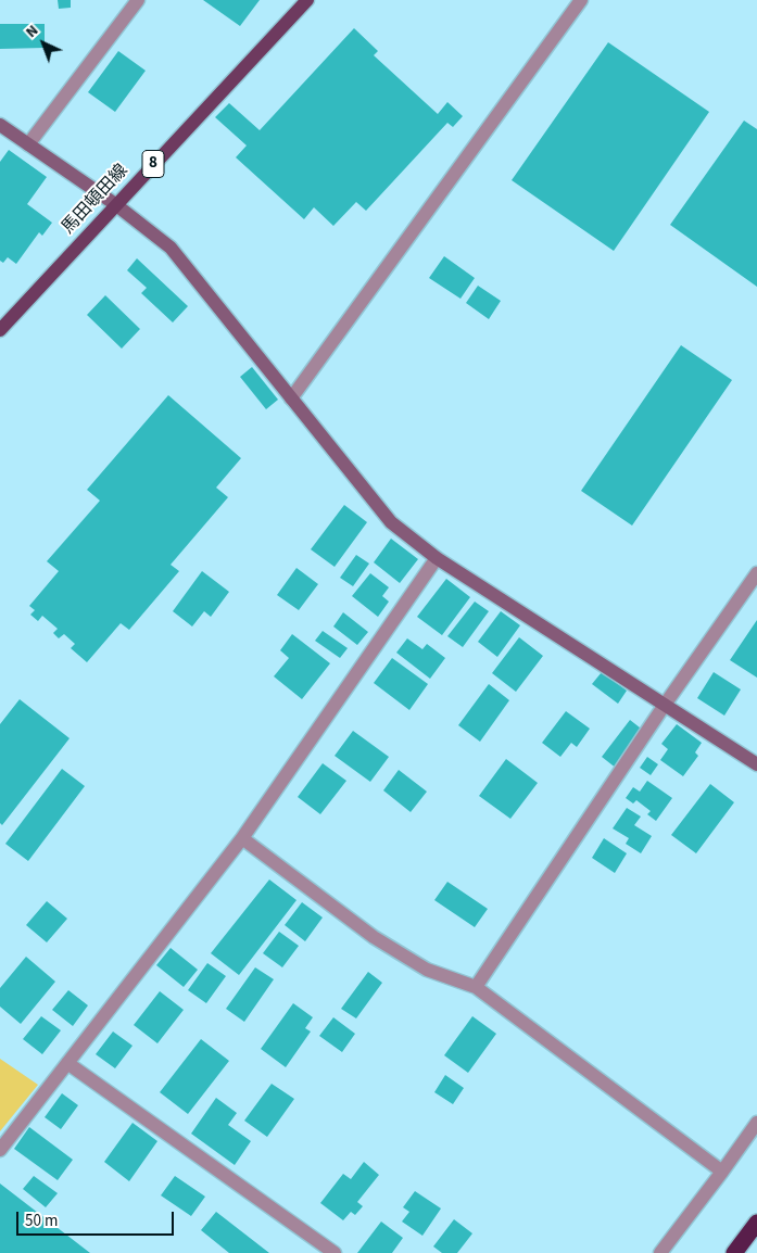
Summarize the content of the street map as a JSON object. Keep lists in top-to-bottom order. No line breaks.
{"streets":{"main road":["8","馬田頓田線"]},"scale_bar":"50 m","north":"top left"}
